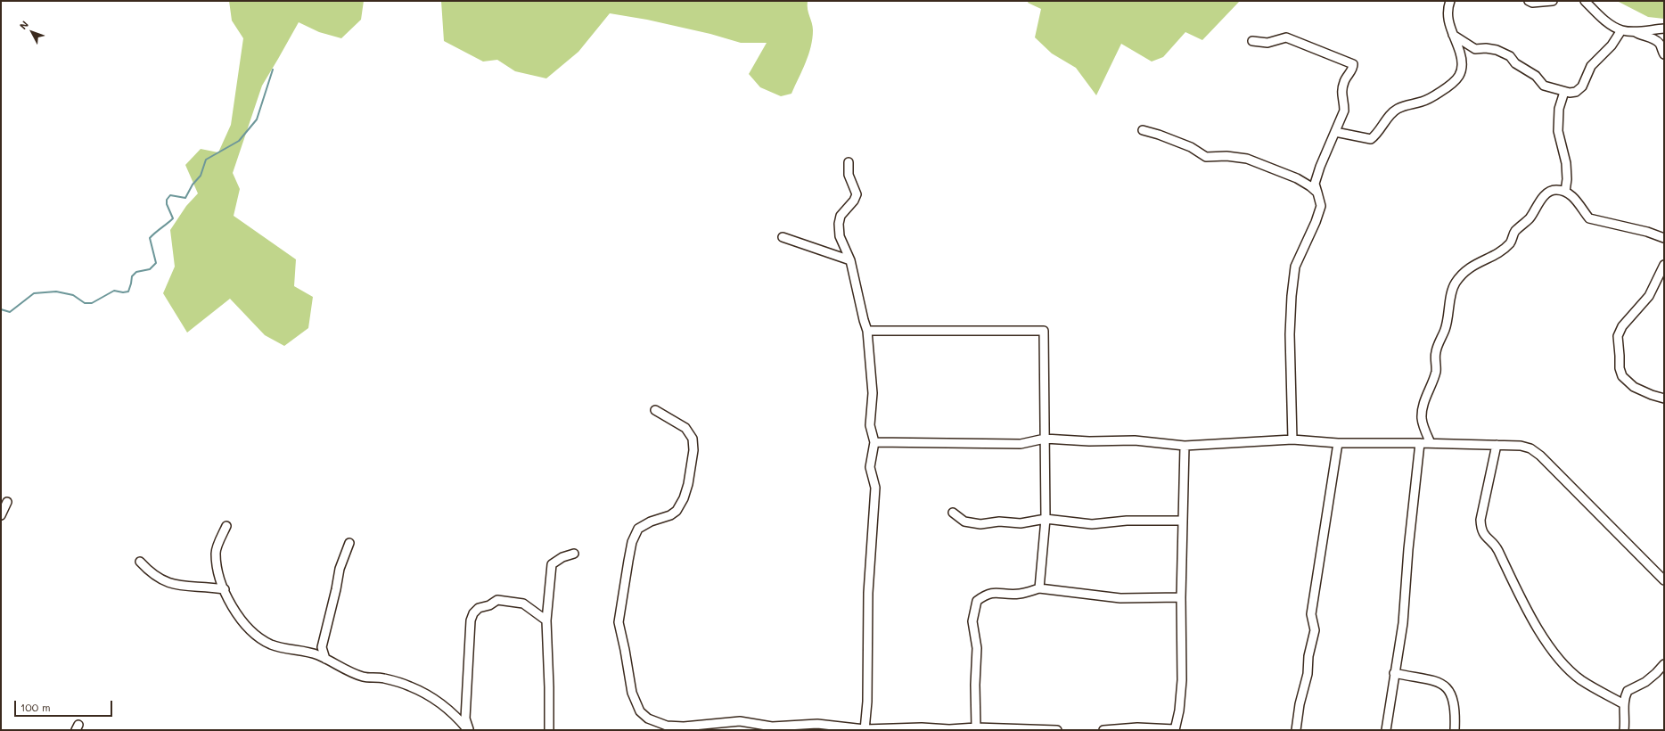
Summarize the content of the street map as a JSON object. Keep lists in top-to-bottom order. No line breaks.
{"scale_bar":"100 m","north":"top left"}
